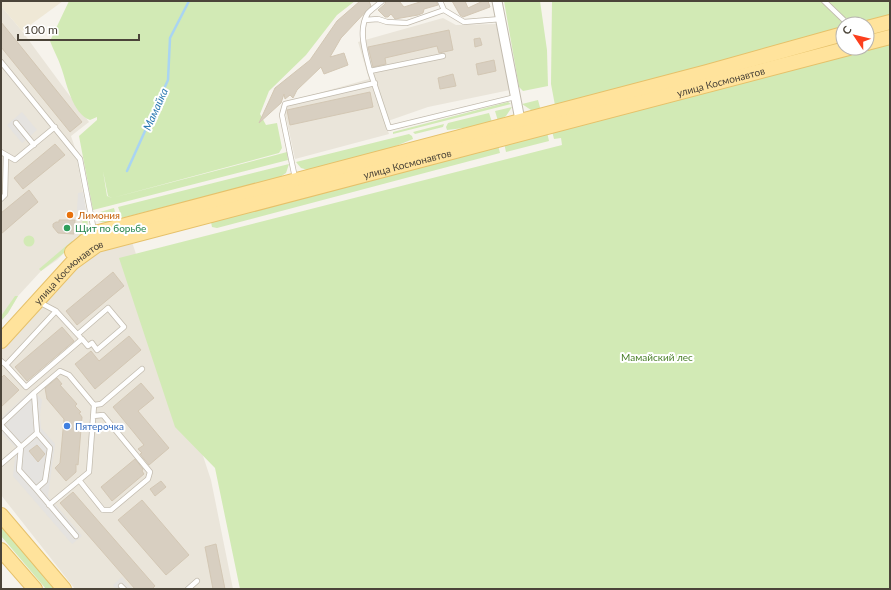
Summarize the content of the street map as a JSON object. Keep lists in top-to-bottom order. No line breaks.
{"streets":{"main road":["улица Космонавтов"]},"water":["Мамайка"],"parks":["Мамайский лес"],"places":["Лимония","Щит по борьбе","Пятерочка"],"scale_bar":"100 m","north":"top left"}
